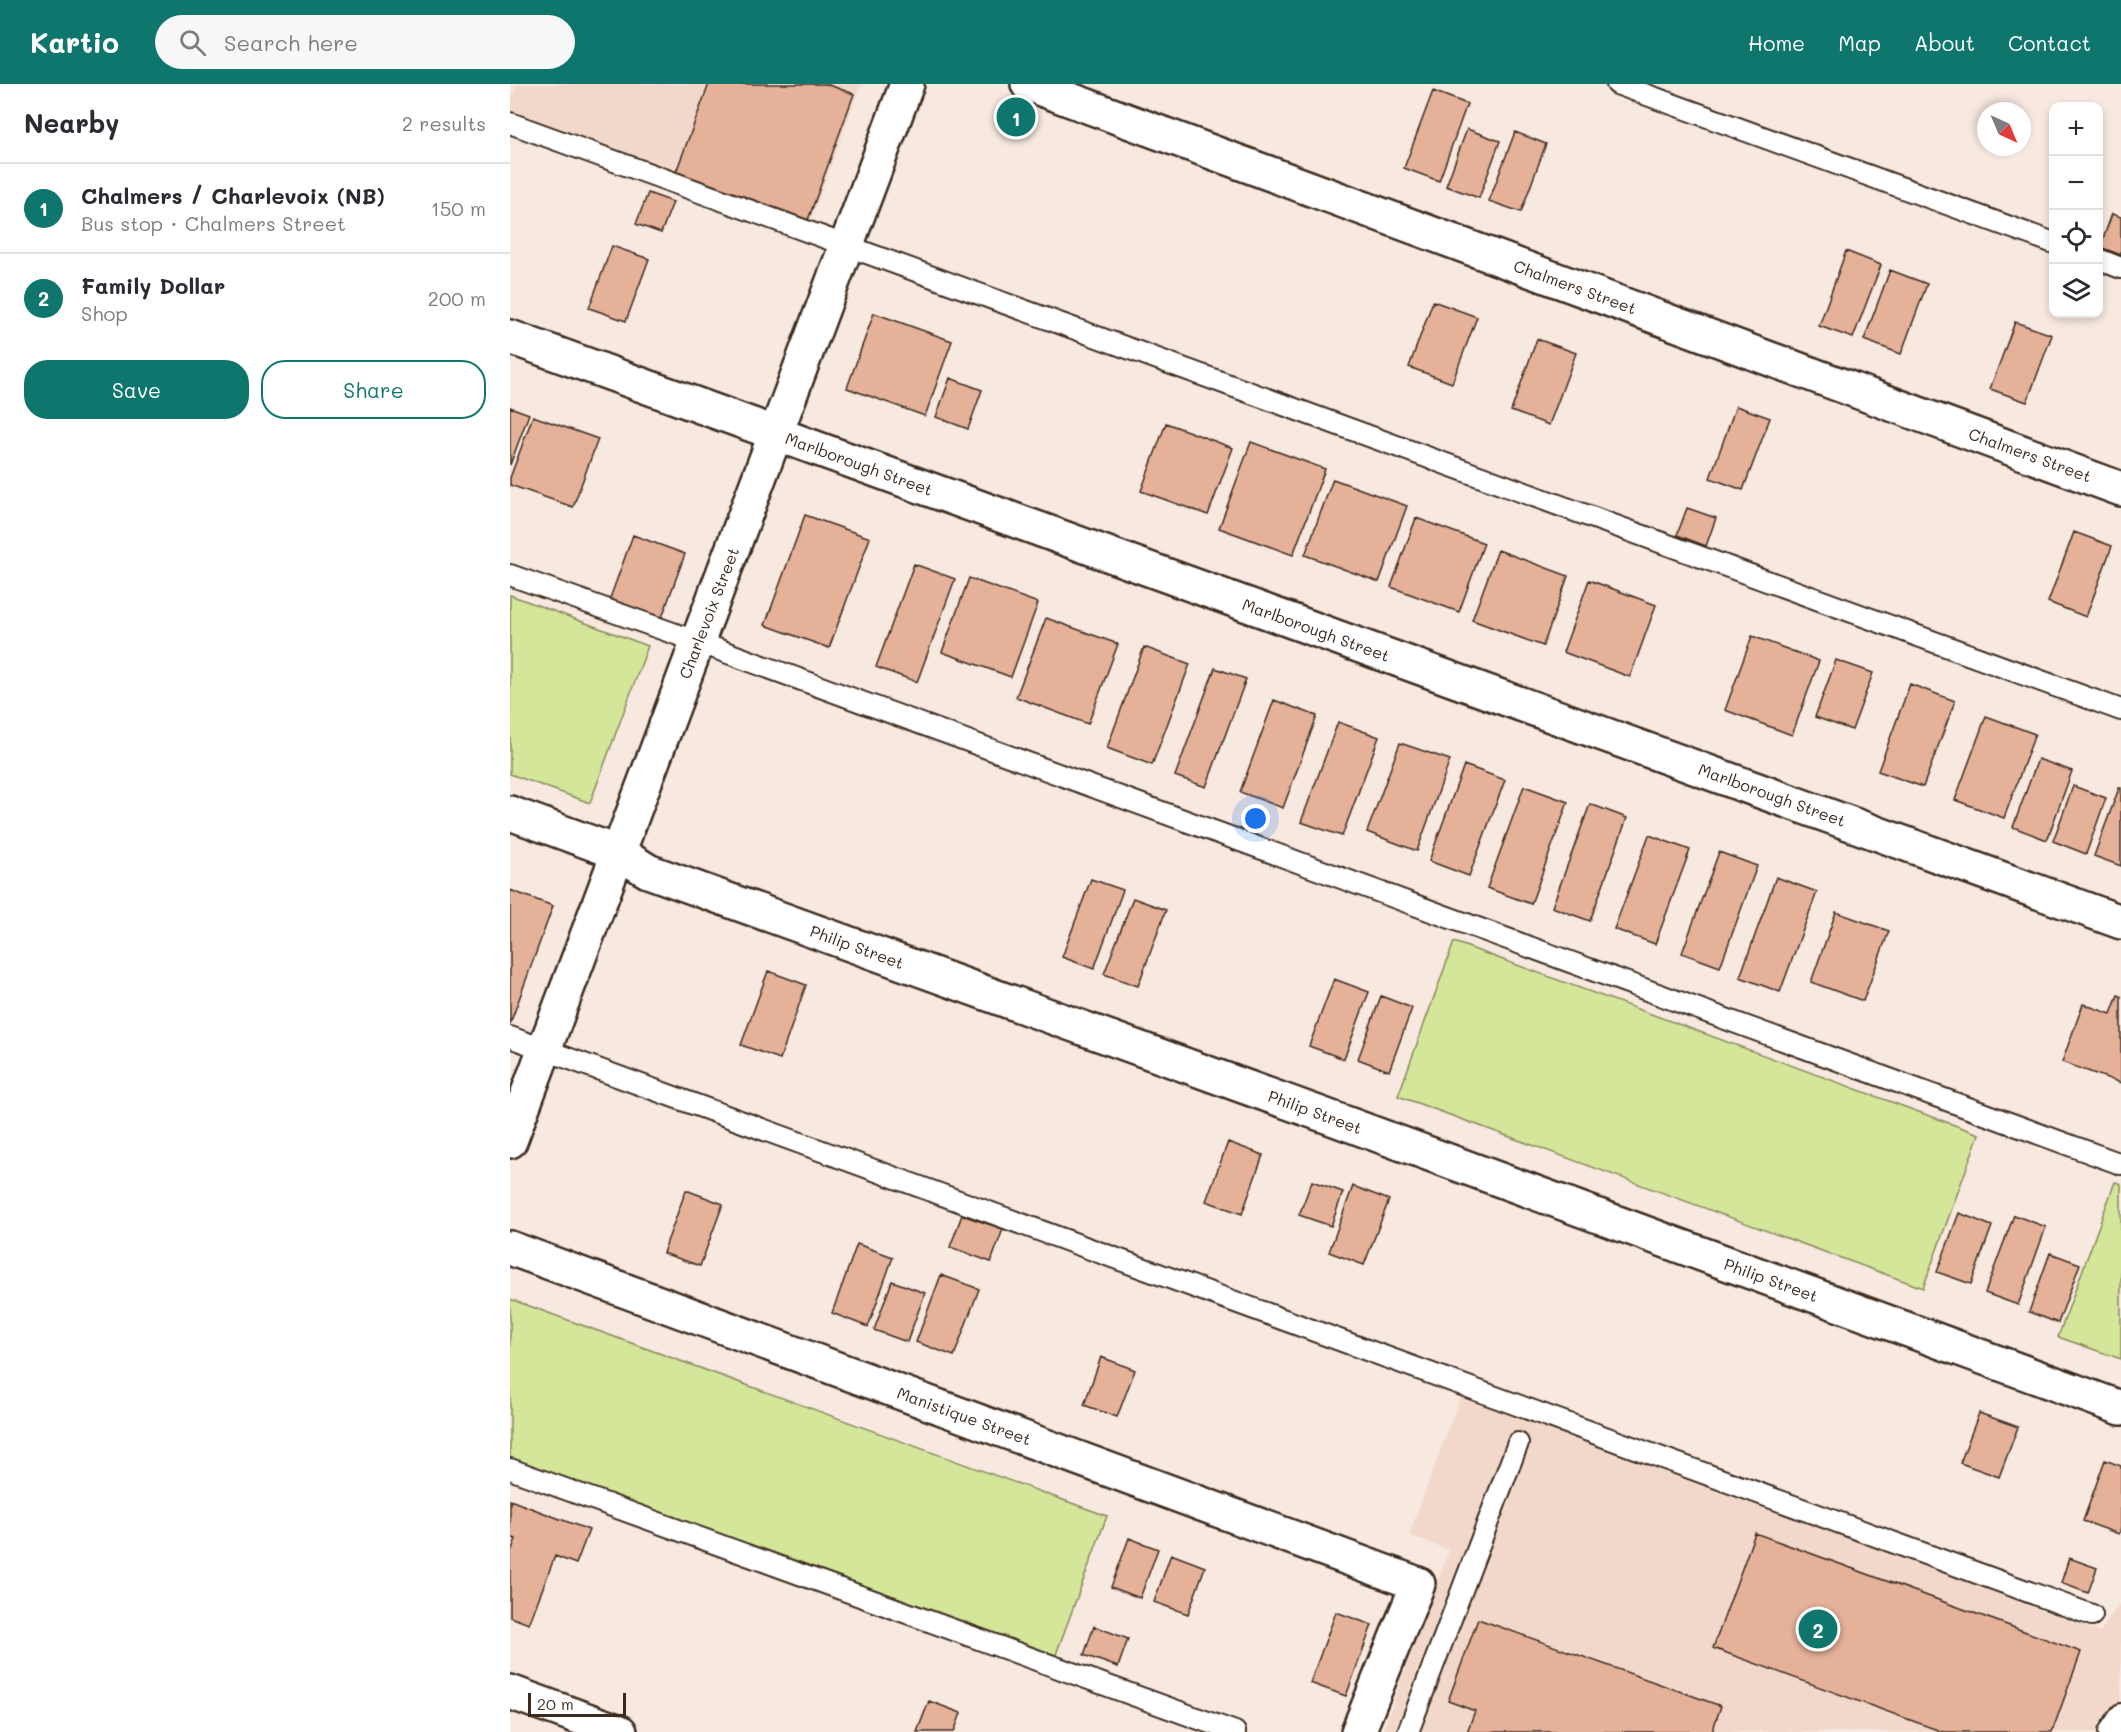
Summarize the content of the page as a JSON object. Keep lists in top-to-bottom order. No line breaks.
{"streets":{"street":["Chalmers Street","Marlborough Street","Charlevoix Street","Philip Street","Manistique Street"]},"crossings":[["Marlborough Street","Charlevoix Street"],["Charlevoix Street","Philip Street"]],"scale_bar":"20 m","north":"bottom right","page":{"header":"Kartio","search":"Search here","nav":["Home","Map","About","Contact"],"heading":["Nearby","2 results"],"pins":["1","2"],"map_buttons":["+","−"],"list":[{"mark":"1","name":"Chalmers / Charlevoix (NB)","note":"Bus stop · Chalmers Street","value":"150 m"},{"mark":"2","name":"Family Dollar","note":"Shop","value":"200 m"}],"buttons":["Save","Share"],"scale":"20 m"}}
